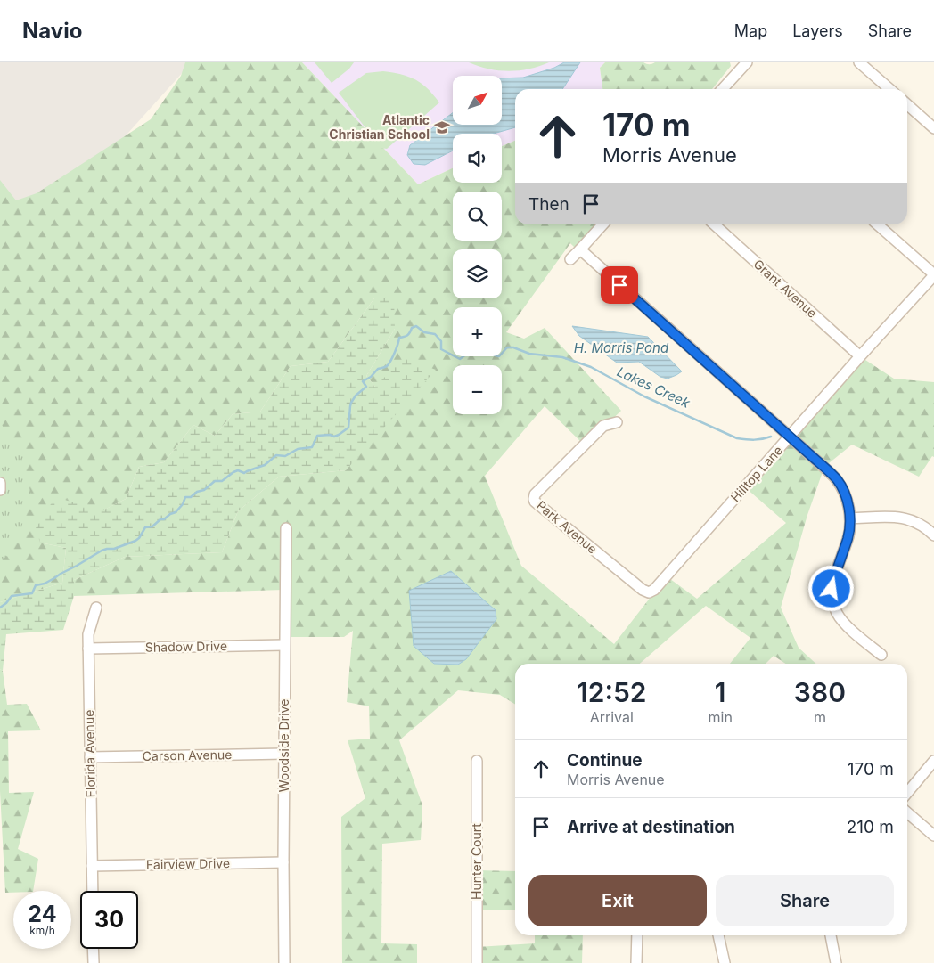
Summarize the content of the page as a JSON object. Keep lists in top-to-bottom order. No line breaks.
{"streets":{"street":["Grant Avenue","Hilltop Lane","Park Avenue","Shadow Drive","Woodside Drive","Florida Avenue","Carson Avenue","Hunter Court","Fairview Drive"]},"crossings":[["Grant Avenue","Hilltop Lane"],["Hilltop Lane","Park Avenue"],["Shadow Drive","Woodside Drive"],["Shadow Drive","Florida Avenue"],["Woodside Drive","Carson Avenue"],["Woodside Drive","Fairview Drive"],["Florida Avenue","Carson Avenue"],["Florida Avenue","Fairview Drive"]],"water":["H. Morris Pond","Lakes Creek"],"places":{"school or university":["Atlantic Christian School"]},"north":"top right","page":{"header":"Navio","nav":["Map","Layers","Share"],"map_buttons":["+","−"],"turn":["170 m","Morris Avenue"],"then":"Then","eta":["12:52","Arrival","1","min","380","m"],"list":[{"name":"Continue","note":"Morris Avenue","value":"170 m"},{"name":"Arrive at destination","value":"210 m"}],"buttons":["Exit","Share"],"speed":"24 km/h","limit":"30"}}
